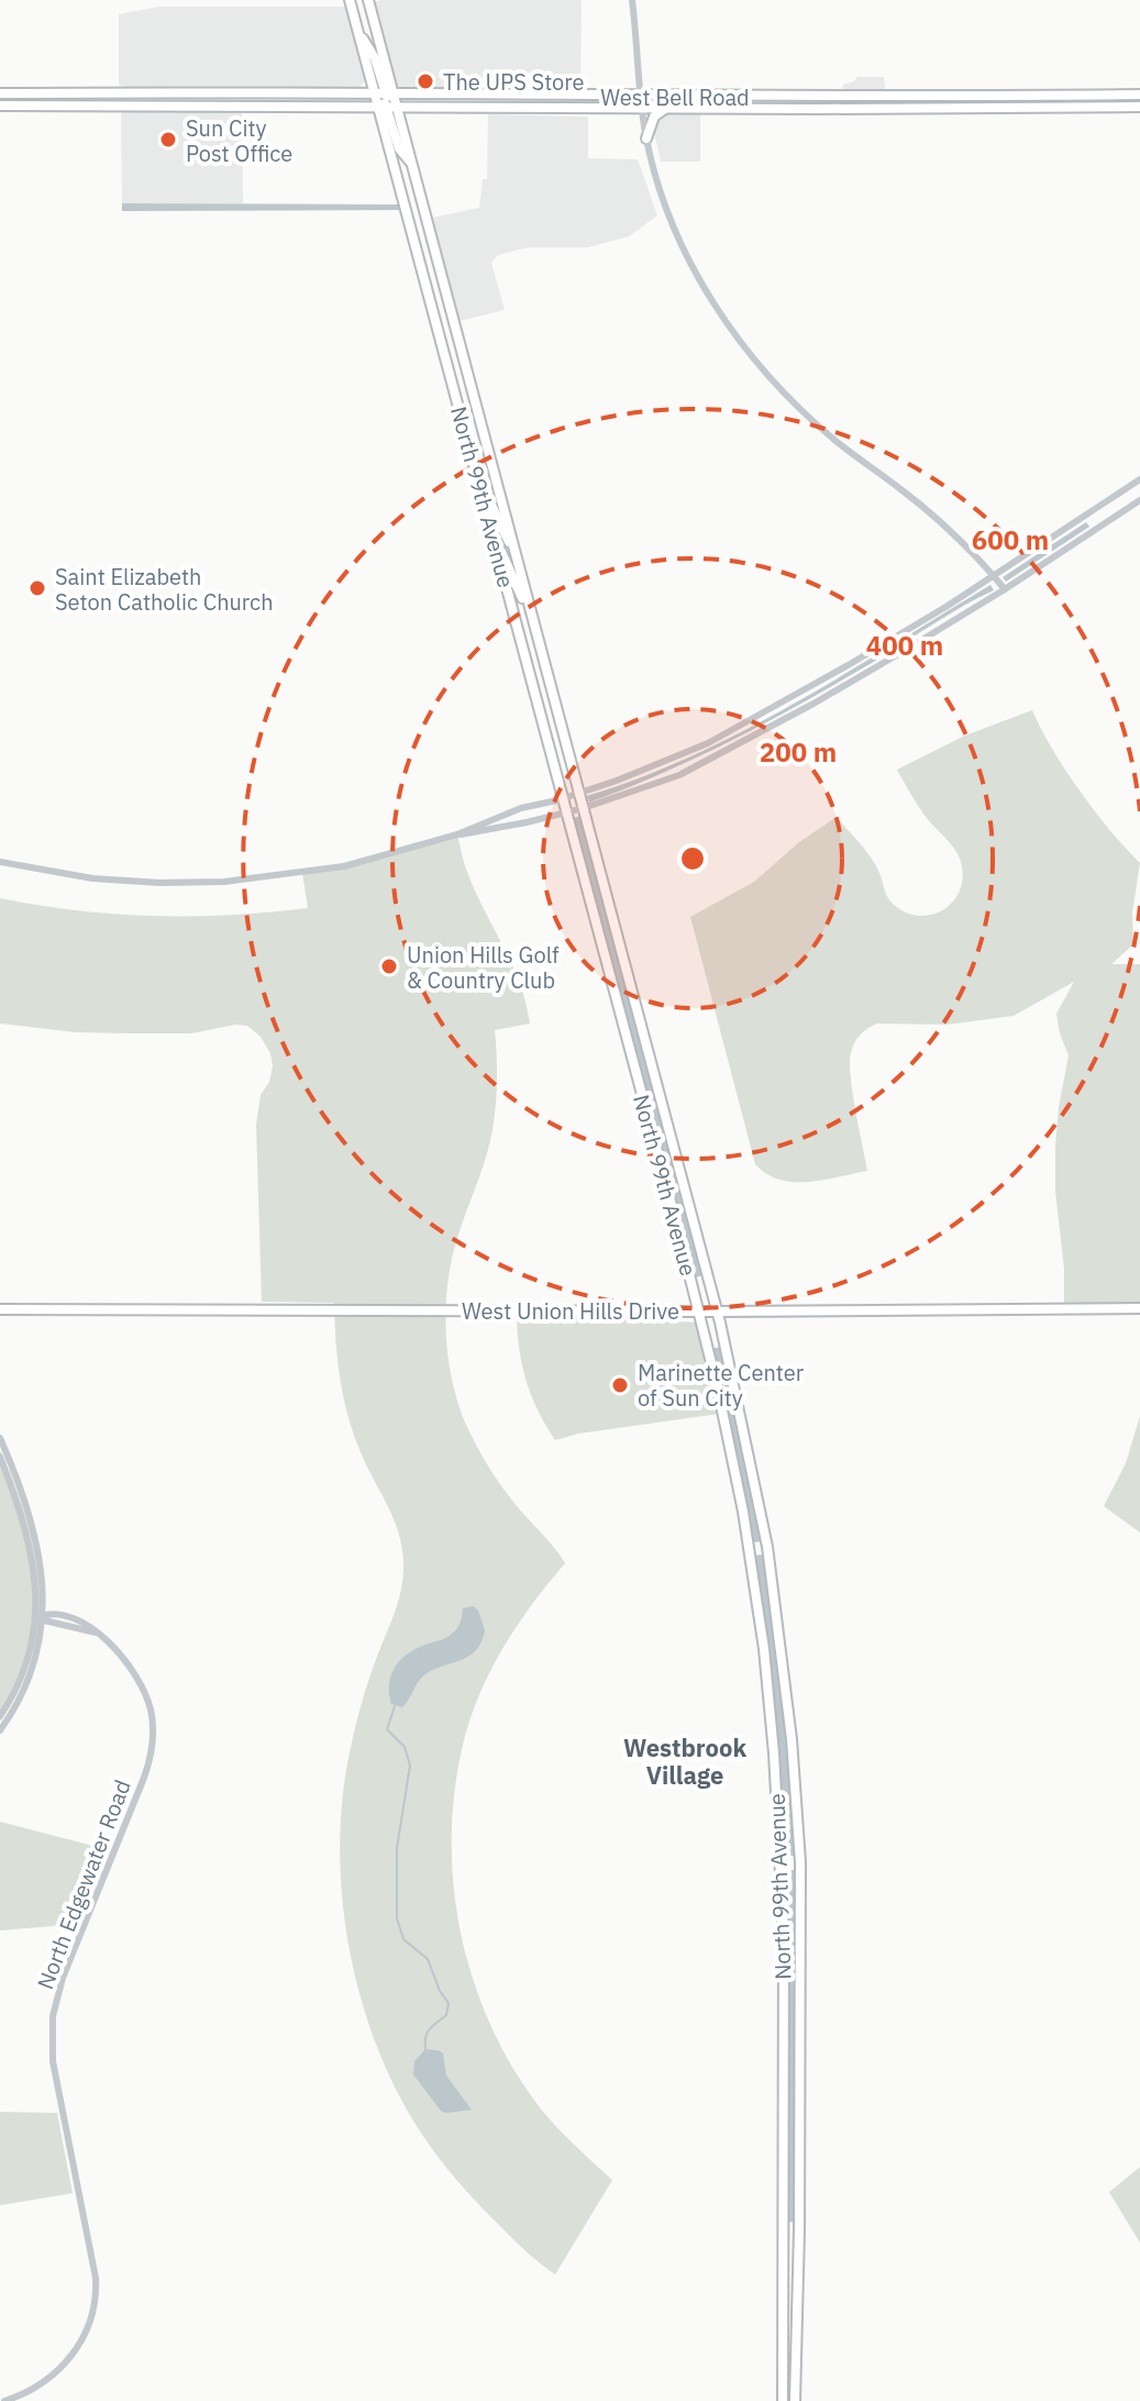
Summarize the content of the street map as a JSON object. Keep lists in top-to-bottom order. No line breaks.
{"streets":{"main road":["West Bell Road","North 99th Avenue","West Union Hills Drive"],"street":["North Edgewater Road"]},"crossings":[["West Bell Road","North 99th Avenue"],["North 99th Avenue","West Union Hills Drive"]],"districts":["Westbrook Village"],"places":["The UPS Store","Sun City Post Office","Saint Elizabeth Seton Catholic Church","Union Hills Golf & Country Club","Marinette Center of Sun City"],"rings":["600 m","400 m","200 m"]}
